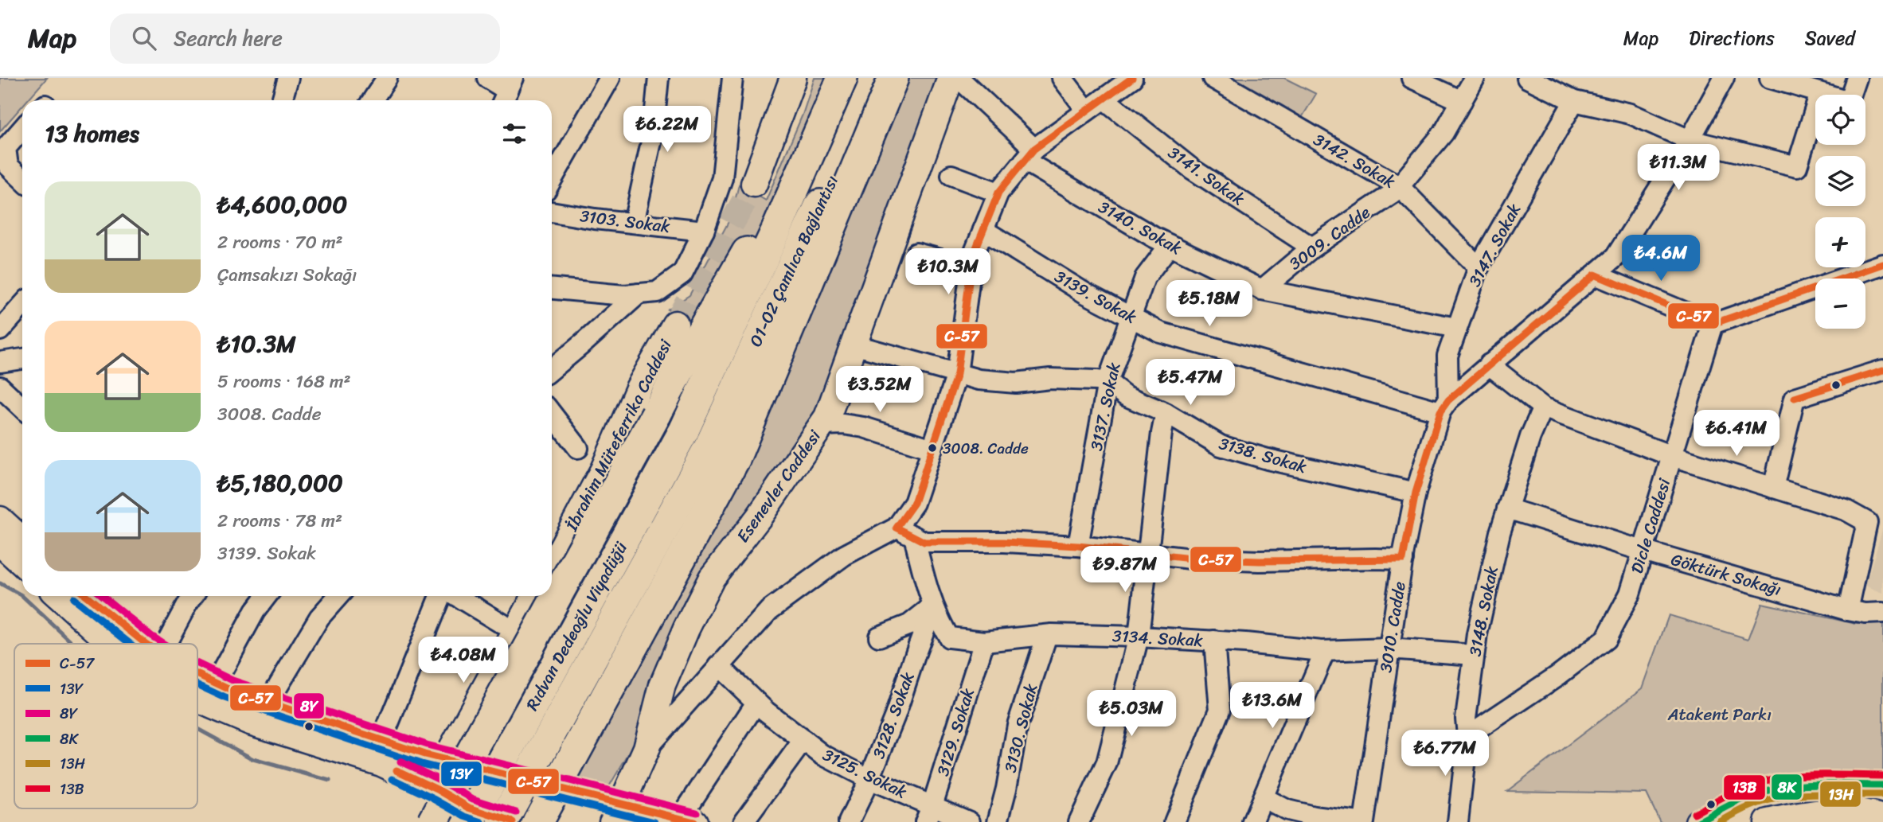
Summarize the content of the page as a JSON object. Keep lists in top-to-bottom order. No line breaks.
{"streets":{"highway":["O1-O2 Çamlıca Bağlantısı","Rıdvan Dedeoğlu Viyadüğü"],"main road":["İbrahim Müteferrika Caddesi","Esenevler Caddesi"],"street":["3142. Sokak","3141. Sokak","3103. Sokak","3140. Sokak","3009. Cadde","3147. Sokak","3139. Sokak","3137. Sokak","3138. Sokak","Dicle Caddesi","Göktürk Sokağı","3148. Sokak","3010. Cadde","3134. Sokak","3128. Sokak","3130. Sokak","3129. Sokak","3125. Sokak"]},"crossings":[["3142. Sokak","3009. Cadde"],["3142. Sokak","3147. Sokak"],["3141. Sokak","3009. Cadde"],["3140. Sokak","3009. Cadde"],["3140. Sokak","3147. Sokak"],["3140. Sokak","3137. Sokak"],["3147. Sokak","3139. Sokak"],["3147. Sokak","3010. Cadde"],["O1-O2 Çamlıca Bağlantısı","Rıdvan Dedeoğlu Viyadüğü"],["3139. Sokak","3137. Sokak"],["3139. Sokak","3010. Cadde"],["3137. Sokak","3138. Sokak"],["3138. Sokak","Esenevler Caddesi"],["3138. Sokak","3010. Cadde"],["Dicle Caddesi","Göktürk Sokağı"],["Dicle Caddesi","3148. Sokak"],["Göktürk Sokağı","3148. Sokak"],["3148. Sokak","3134. Sokak"],["3010. Cadde","3134. Sokak"],["3134. Sokak","3128. Sokak"],["3134. Sokak","3130. Sokak"],["3134. Sokak","3129. Sokak"],["3128. Sokak","3125. Sokak"],["3129. Sokak","3125. Sokak"]],"parks":["Atakent Parkı"],"places":["3008. Cadde"],"lines":["transit line C-57","transit line 8Y","transit line 13Y","transit line 13B","transit line 8K","transit line 13H"],"legend":["C-57","13Y","8Y","8K","13H","13B"],"page":{"header":"Map","search":"Search here","nav":["Map","Directions","Saved"],"map_buttons":["+","−"],"heading":"13 homes","price":["₺6.22M","₺11.3M","₺4.6M","₺10.3M","₺5.18M","₺5.47M","₺3.52M","₺6.41M","₺9.87M","₺4.08M","₺13.6M","₺5.03M","₺6.77M"],"list":[{"name":"₺4,600,000","note":"2 rooms · 70 m² · Çamsakızı Sokağı"},{"name":"₺10.3M","note":"5 rooms · 168 m² · 3008. Cadde"},{"name":"₺5,180,000","note":"2 rooms · 78 m² · 3139. Sokak"}]}}
